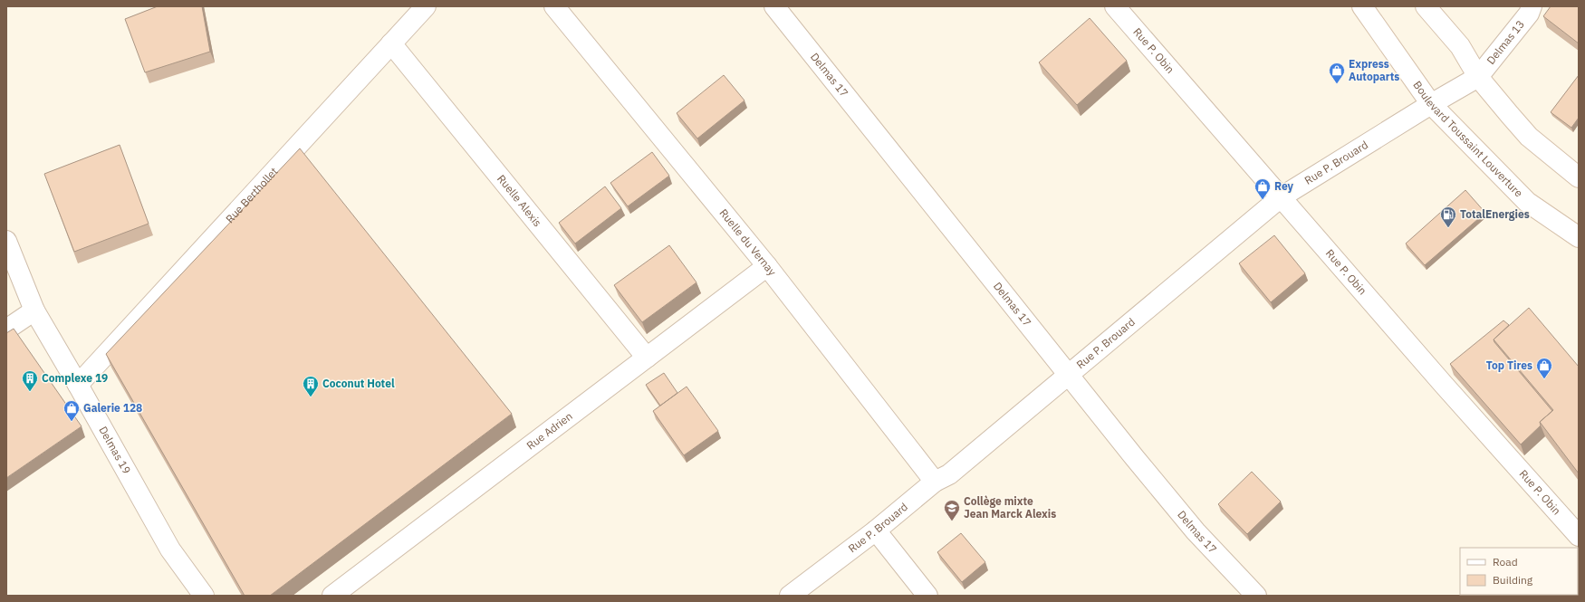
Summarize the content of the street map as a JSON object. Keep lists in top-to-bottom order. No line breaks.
{"streets":{"street":["Delmas 13","Rue P. Obin","Delmas 17","Boulevard Toussaint Louverture","Rue P. Brouard","Rue Berthollet","Ruelle Alexis","Ruelle du Vernay","Rue Adrien","Delmas 19"]},"crossings":[["Delmas 13","Rue P. Brouard"],["Rue P. Obin","Rue P. Brouard"],["Delmas 17","Rue P. Brouard"],["Boulevard Toussaint Louverture","Rue P. Brouard"],["Rue P. Brouard","Ruelle du Vernay"],["Rue Berthollet","Ruelle Alexis"],["Rue Berthollet","Delmas 19"],["Ruelle Alexis","Rue Adrien"],["Ruelle du Vernay","Rue Adrien"]],"places":{"shop":["Express Autoparts","Rey","Top Tires","Galerie 128"],"fuel station":["TotalEnergies"],"building":["Complexe 19","Coconut Hotel"],"school or university":["Collège mixte Jean Marck Alexis"]},"legend":["Road","Building"]}
